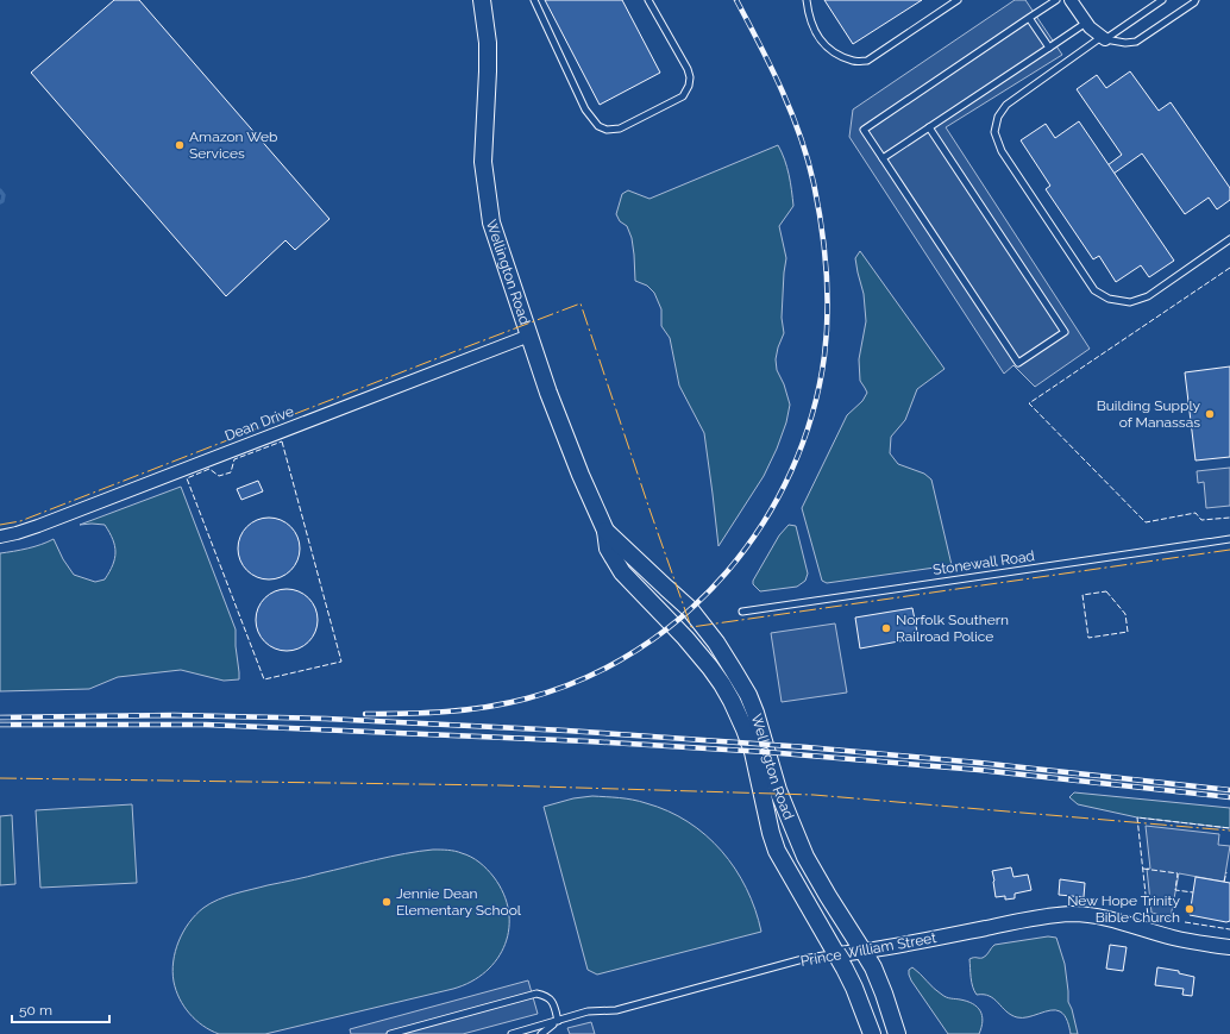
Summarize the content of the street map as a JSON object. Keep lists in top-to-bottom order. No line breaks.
{"streets":{"main road":["Wellington Road"],"street":["Dean Drive","Prince William Street"],"lane":["Stonewall Road"]},"crossings":[["Wellington Road","Dean Drive"],["Wellington Road","Prince William Street"]],"places":["Amazon Web Services","Building Supply of Manassas","Norfolk Southern Railroad Police","Jennie Dean Elementary School","New Hope Trinity Bible Church"],"scale_bar":"50 m"}
